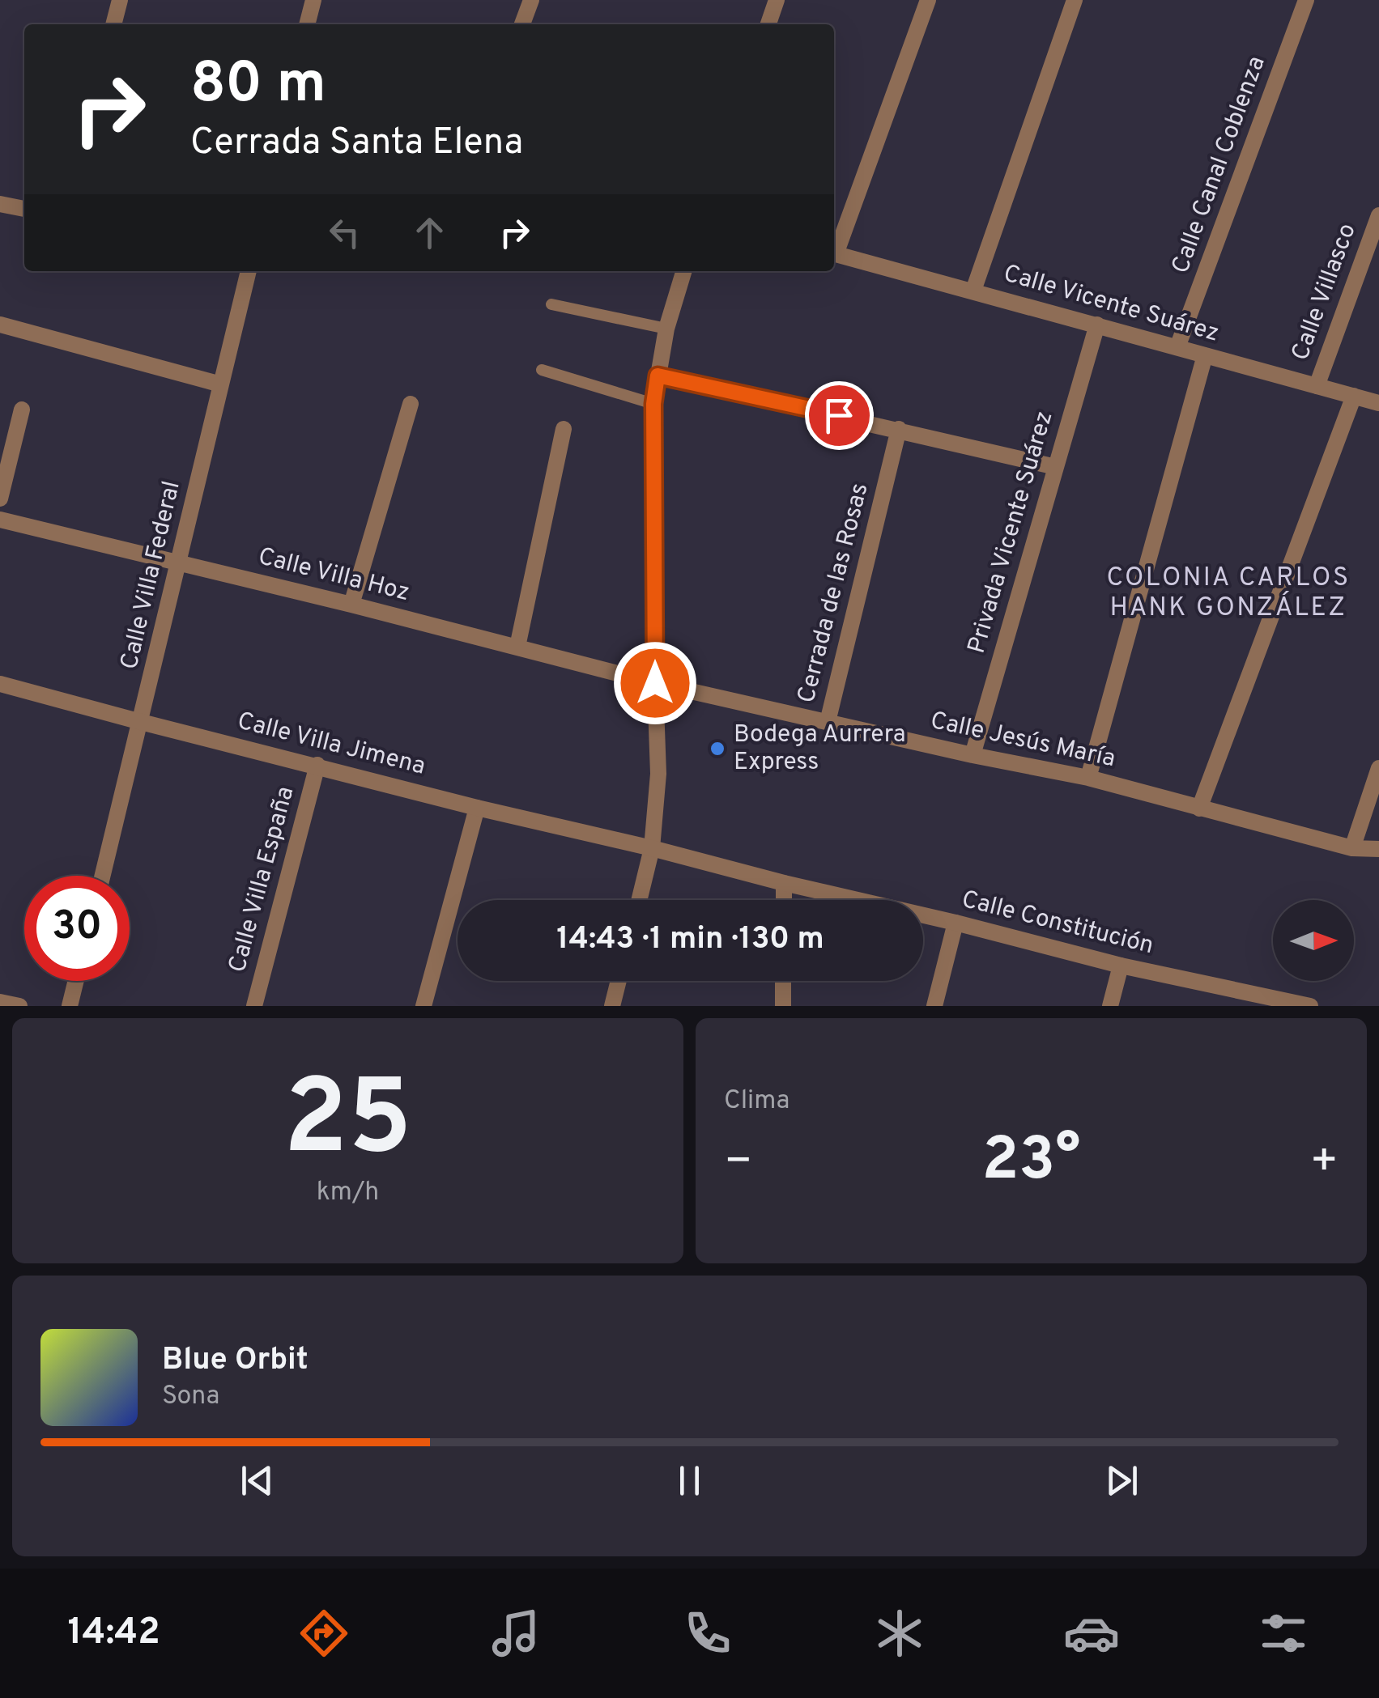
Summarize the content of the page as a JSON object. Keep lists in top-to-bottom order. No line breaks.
{"streets":{"street":["Calle Canal Coblenza","Calle Villasco","Calle Vicente Suárez","Privada Vicente Suárez","Calle Villa Federal","Calle Villa Hoz","Cerrada de las Rosas","Calle Jesús María","Calle Villa Jimena","Calle Villa España","Calle Constitución"]},"crossings":[["Calle Canal Coblenza","Calle Vicente Suárez"],["Calle Villasco","Calle Vicente Suárez"],["Calle Vicente Suárez","Privada Vicente Suárez"],["Privada Vicente Suárez","Calle Jesús María"],["Calle Villa Federal","Calle Villa Hoz"],["Calle Villa Federal","Calle Villa Jimena"],["Calle Villa Hoz","Calle Jesús María"],["Cerrada de las Rosas","Calle Jesús María"],["Calle Villa Jimena","Calle Villa España"],["Calle Villa Jimena","Calle Constitución"]],"districts":["COLONIA CARLOS HANK GONZÁLEZ"],"places":["Bodega Aurrera Express"],"north":"right","page":{"turn":["80 m","Cerrada Santa Elena"],"limit":"30","trip":"14:43 · 1 min · 130 m","tile":[["25","km/h"],"Clima"],"heat":["−","23°","+"],"song":["Blue Orbit","Sona"],"tabs":"14:42"}}
